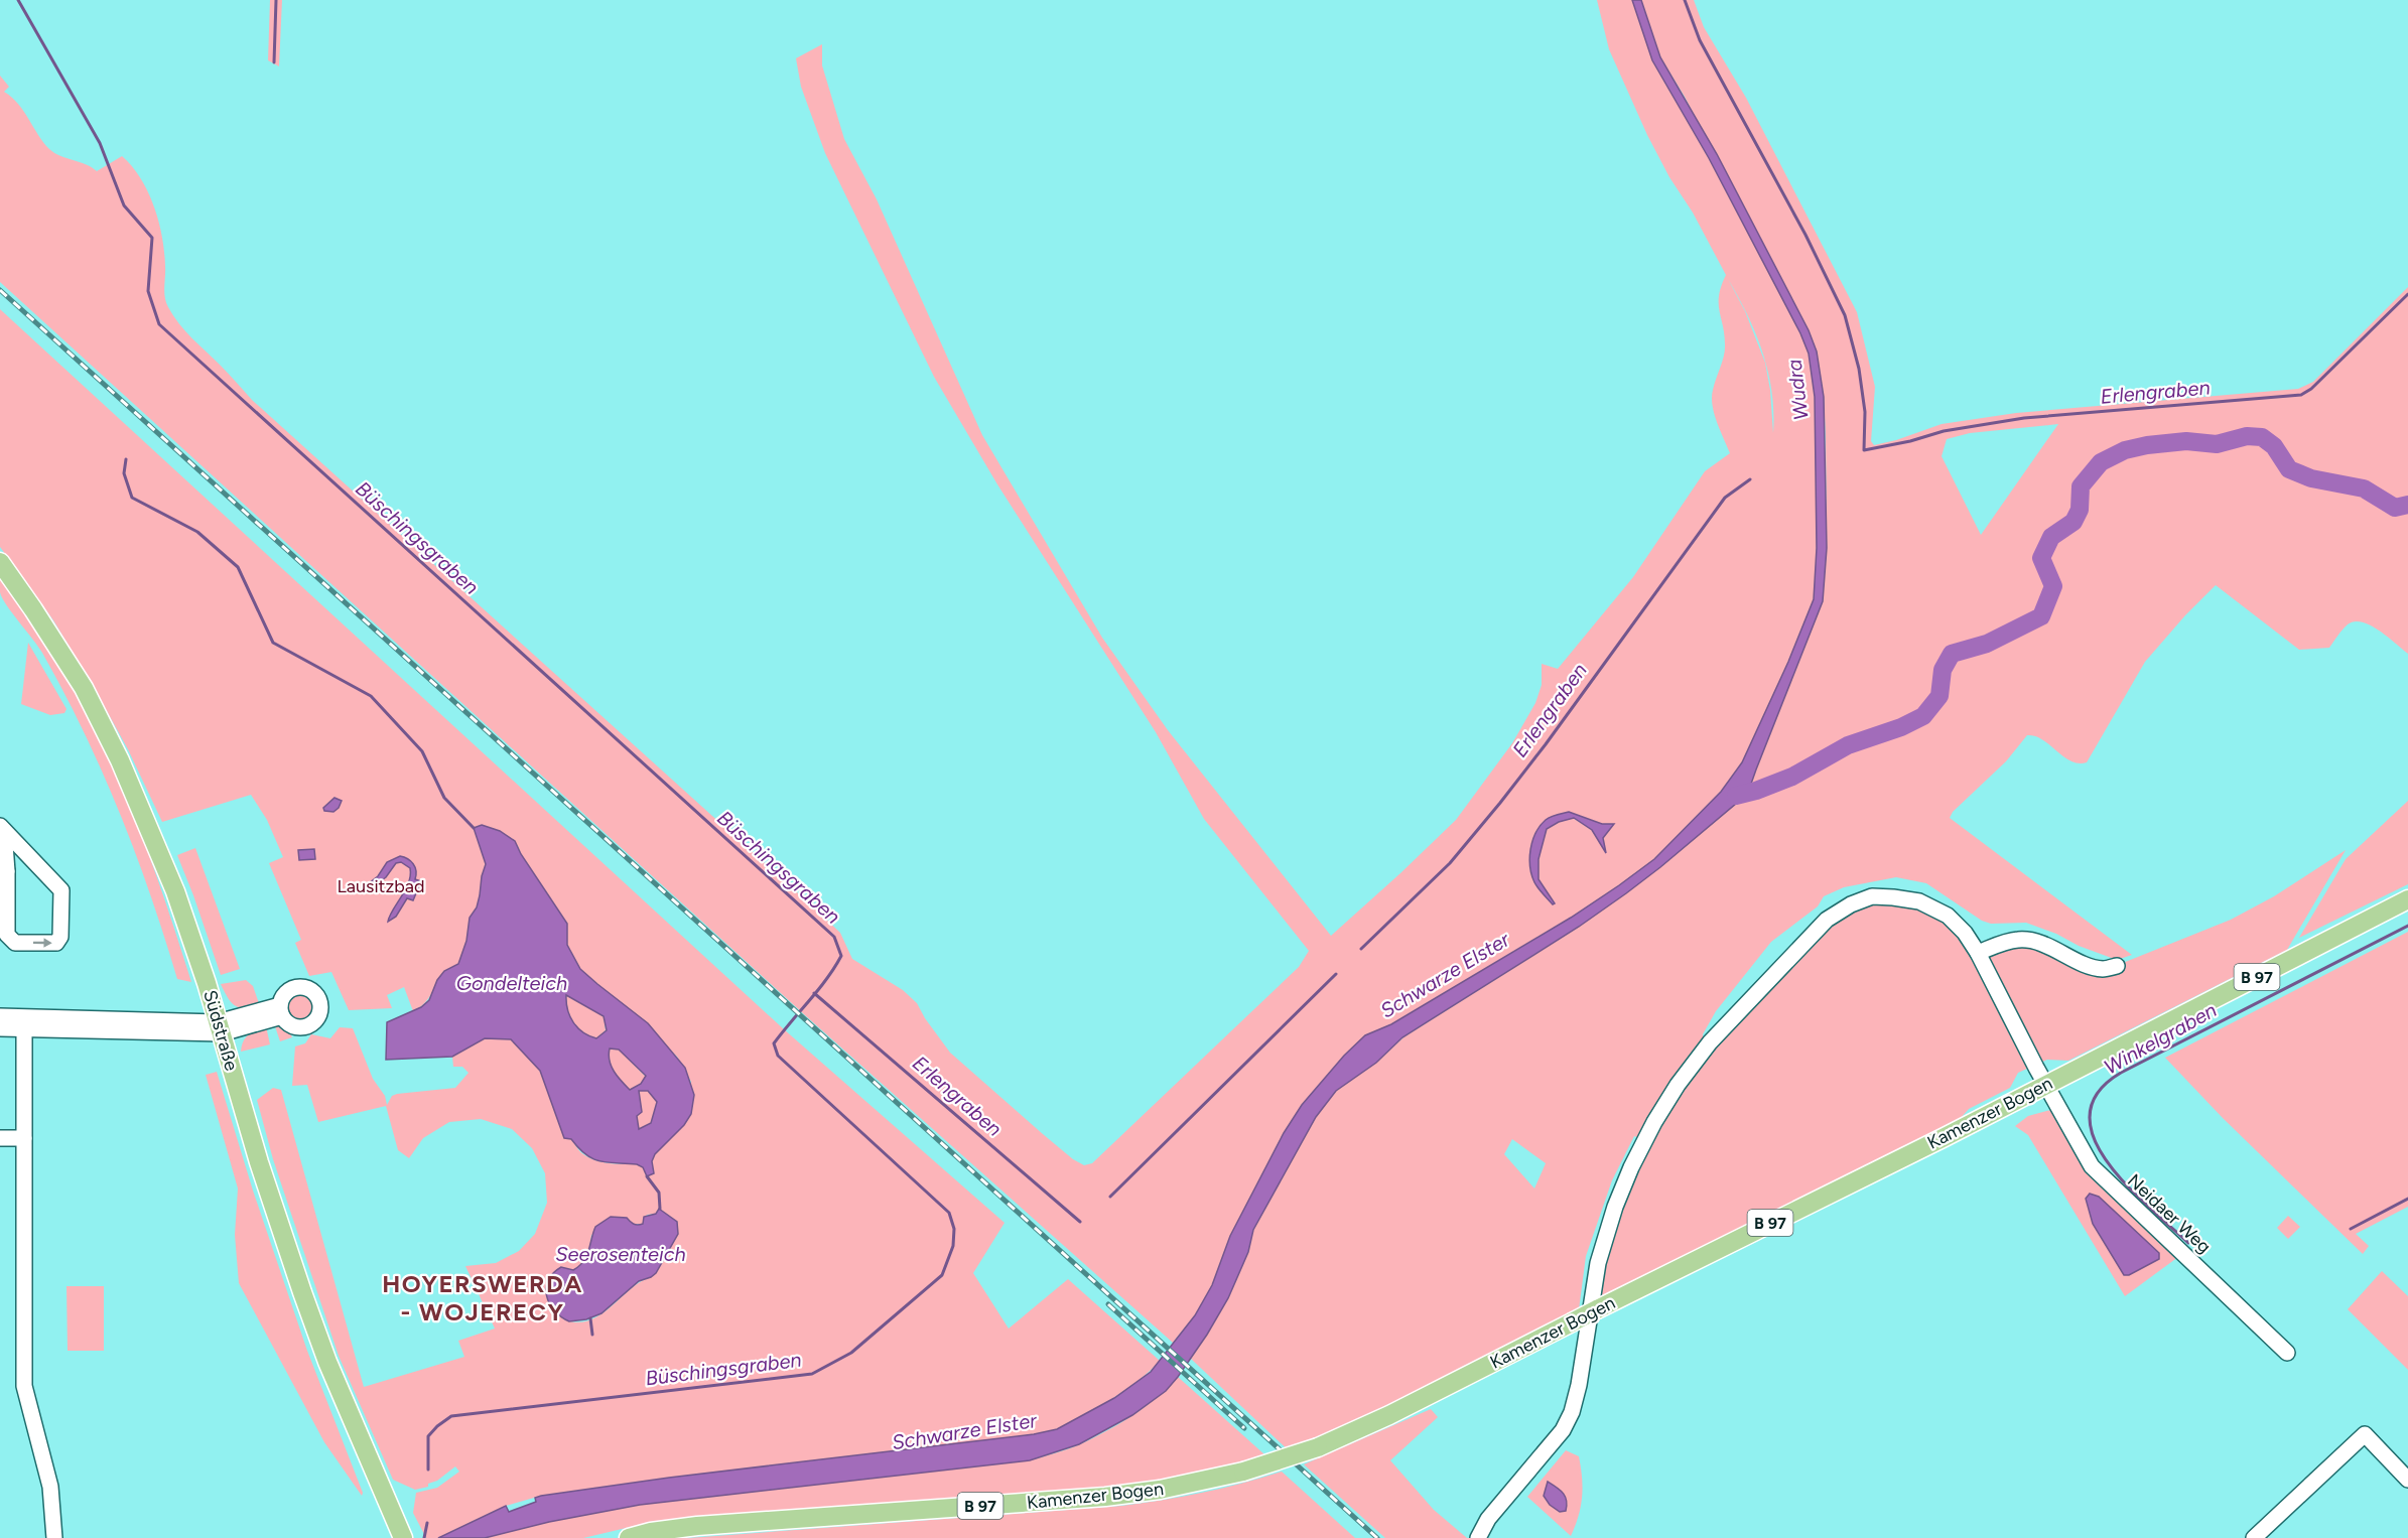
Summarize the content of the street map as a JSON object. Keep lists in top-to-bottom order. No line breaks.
{"streets":{"main road":["B 97","Südstraße","Kamenzer Bogen"],"street":["Neidaer Weg"]},"crossings":[["Kamenzer Bogen","Neidaer Weg"]],"districts":["HOYERSWERDA - WOJERECY"],"water":["Wudra","Erlengraben","Büschingsgraben","Schwarze Elster","Gondelteich","Winkelgraben","Seerosenteich"],"parks":["Lausitzbad"]}
